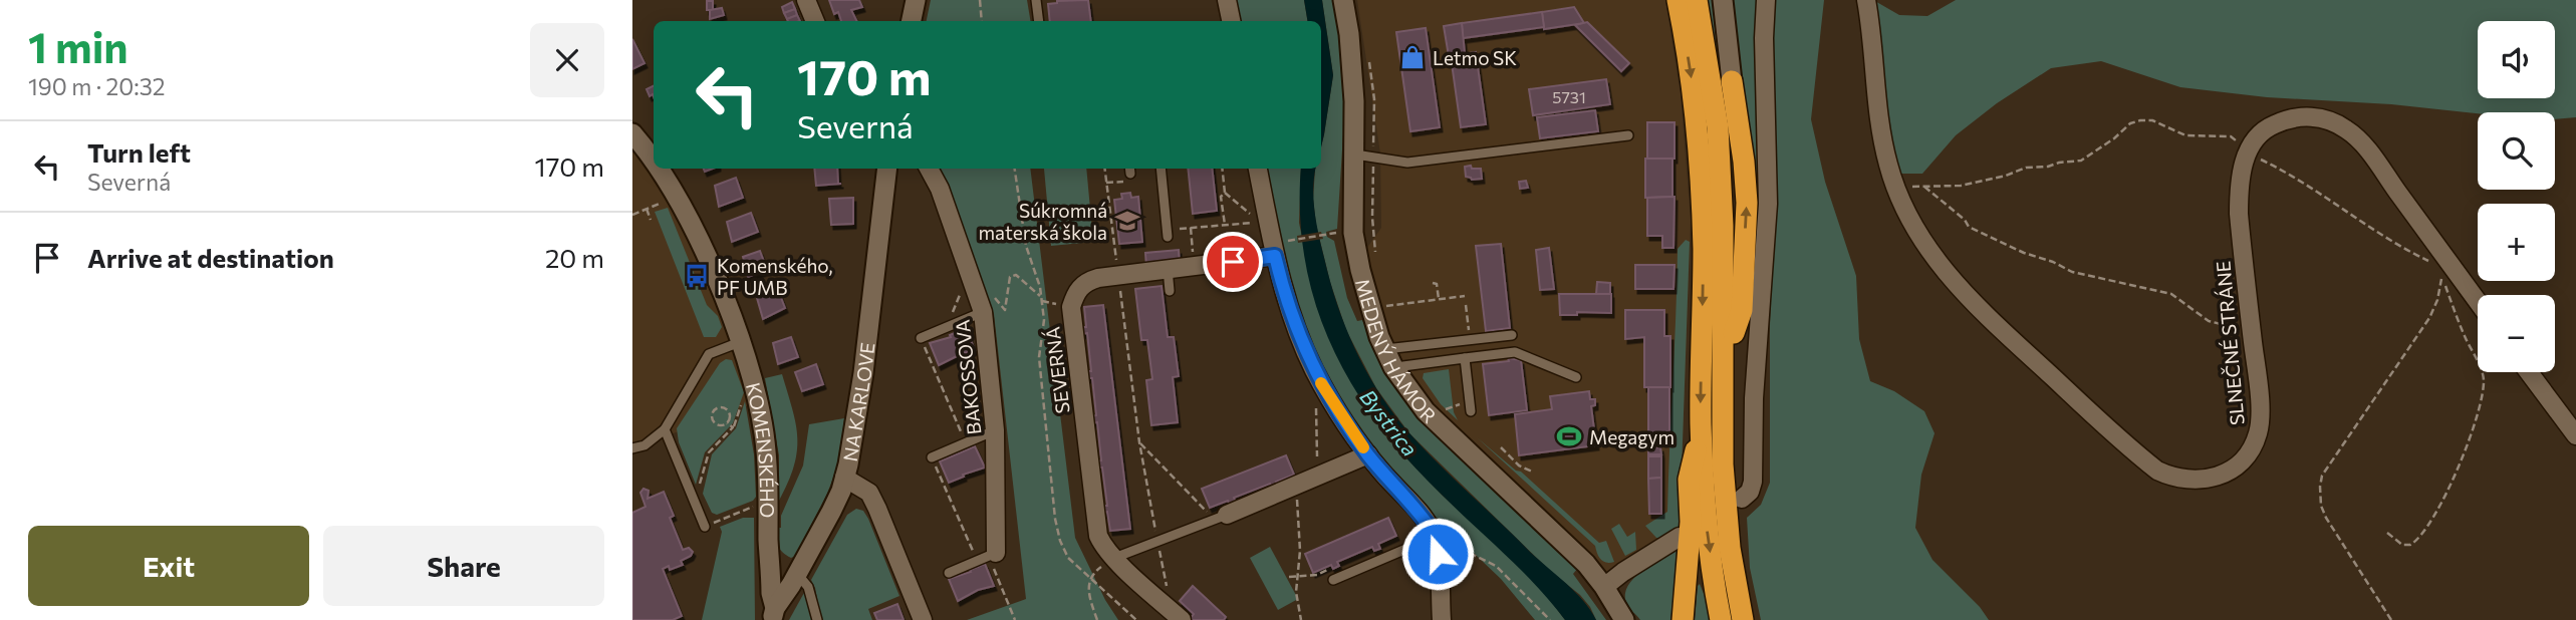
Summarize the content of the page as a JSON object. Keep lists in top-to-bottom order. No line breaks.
{"streets":{"street":["SLNEČNÉ STRÁNE","MEDENÝ HÁMOR","SEVERNÁ","BAKOSSOVA","NA KARLOVE","KOMENSKÉHO"]},"crossings":[["NA KARLOVE","KOMENSKÉHO"]],"water":["Bystrica"],"places":{"shop":["Letmo SK"],"school or university":["Súkromná materská škola"],"bus stop":["Komenského, PF UMB"],"sports":["Megagym"]},"house_numbers":["5731"],"page":{"heading":["1 min","190 m · 20:32"],"map_buttons":["+","−"],"turn":["170 m","Severná"],"list":[{"name":"Turn left","note":"Severná","value":"170 m"},{"name":"Arrive at destination","value":"20 m"}],"buttons":["Exit","Share"]}}
